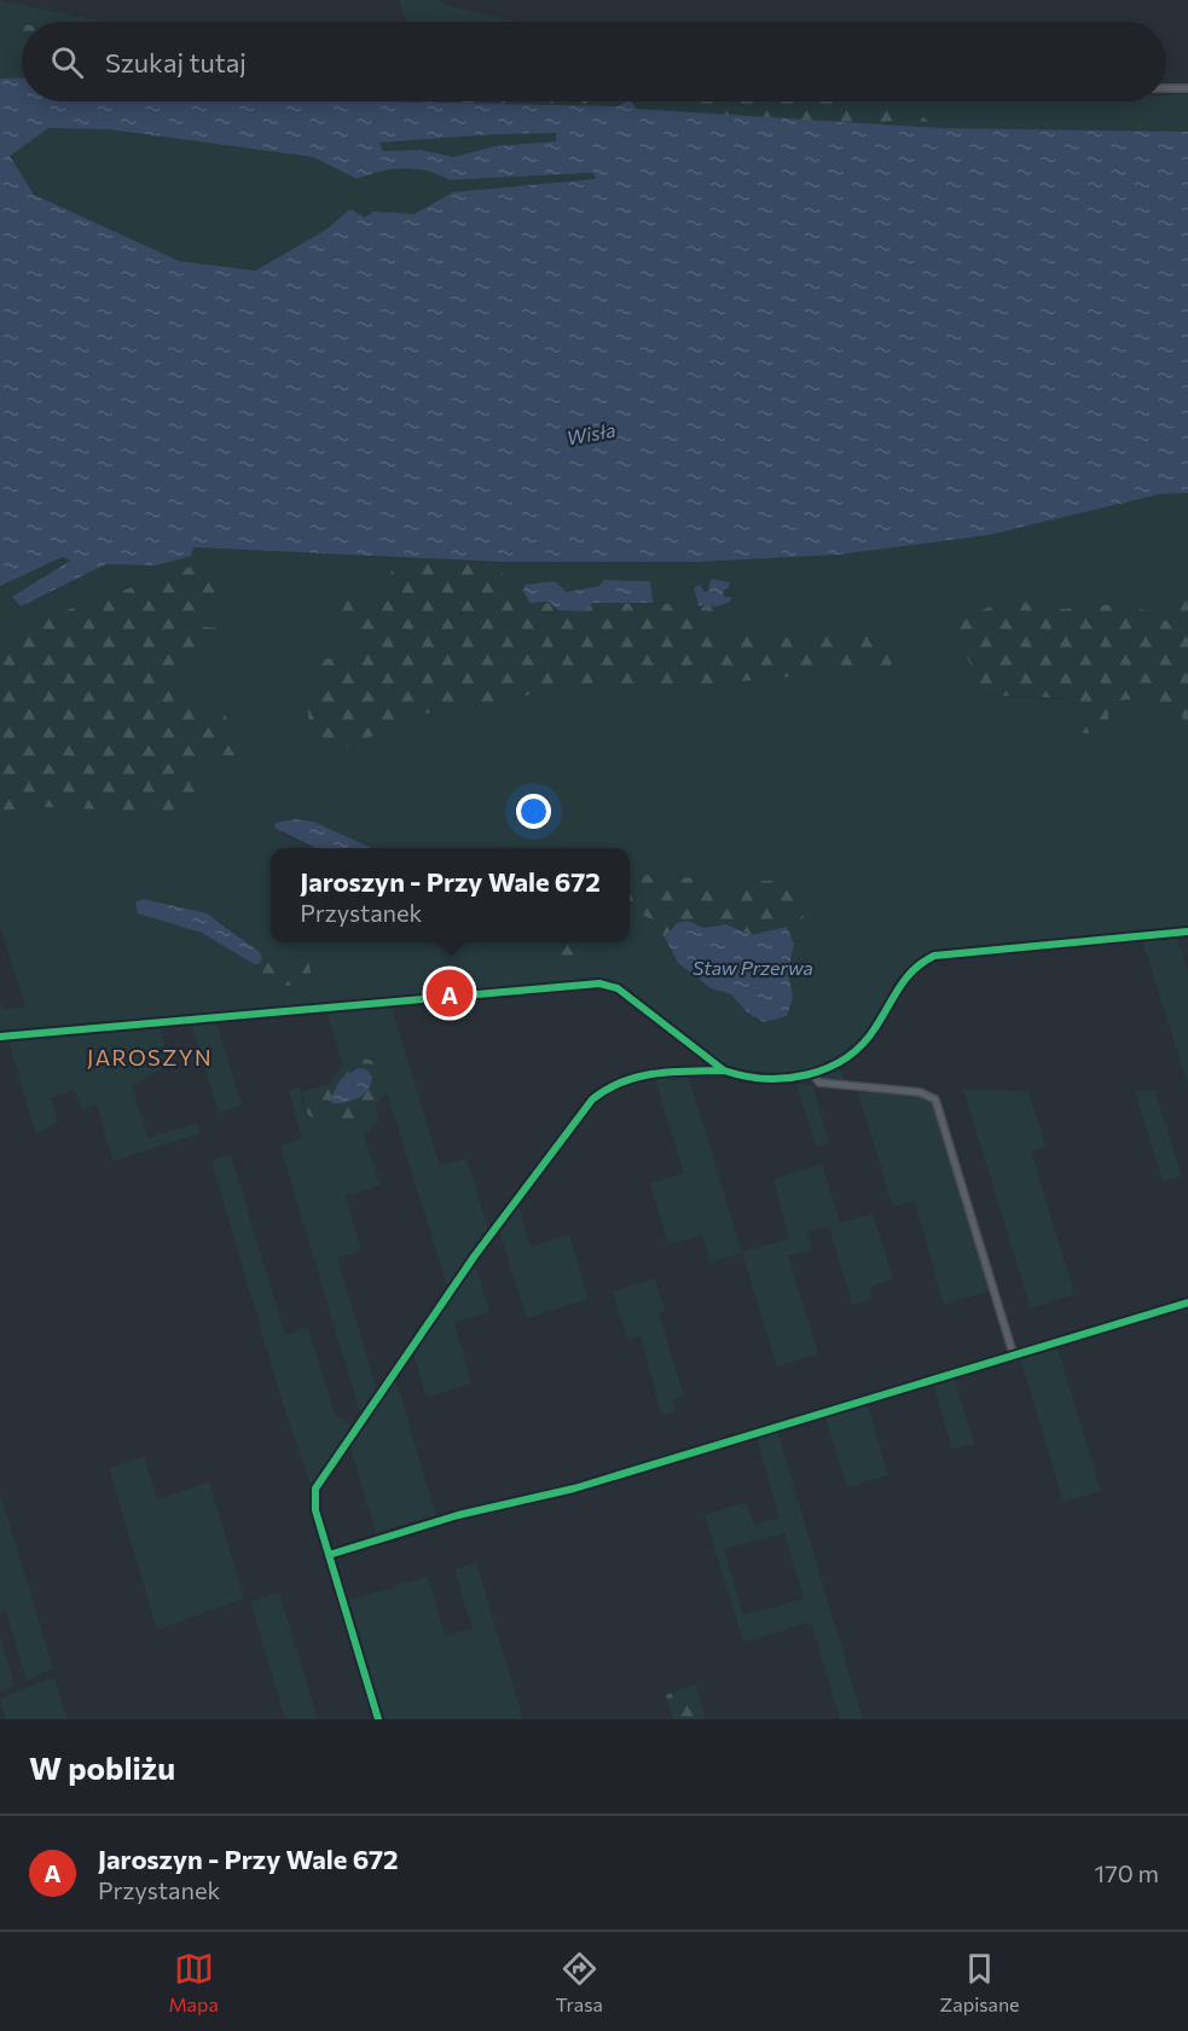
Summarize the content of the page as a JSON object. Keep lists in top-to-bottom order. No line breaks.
{"districts":["JAROSZYN"],"water":["Wisła","Staw Przerwa"],"page":{"search":"Szukaj tutaj","popup":["Jaroszyn - Przy Wale 672","Przystanek"],"pins":"A","heading":"W pobliżu","list":[{"mark":"A","name":"Jaroszyn - Przy Wale 672","note":"Przystanek","value":"170 m"}],"nav":["Mapa","Trasa","Zapisane"]}}
